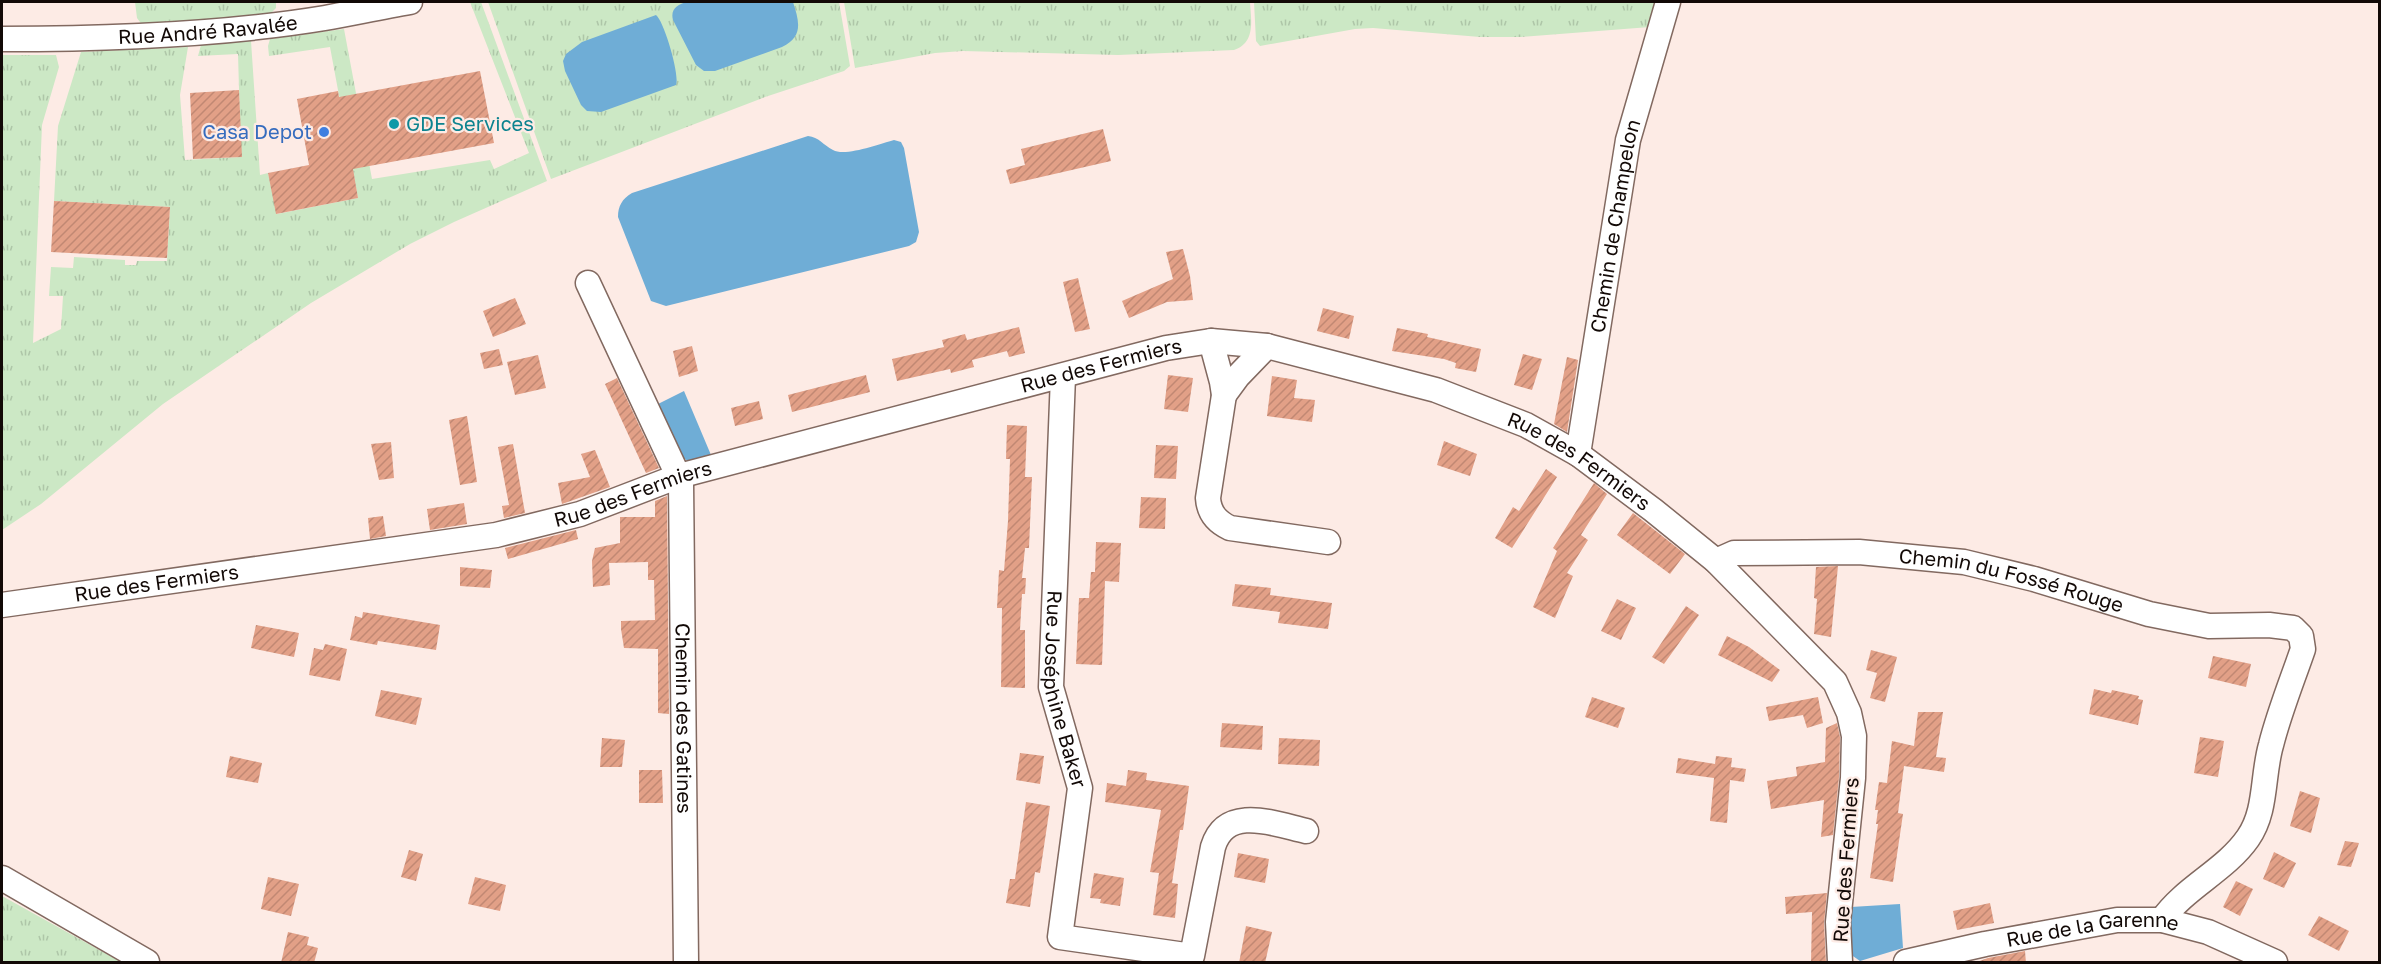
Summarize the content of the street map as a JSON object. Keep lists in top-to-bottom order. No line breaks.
{"streets":{"street":["Rue André Ravalée","Chemin de Champelon","Rue des Fermiers","Chemin du Fossé Rouge","Rue Joséphine Baker","Chemin des Gatines","Rue de la Garenne"]},"crossings":[["Chemin de Champelon","Rue des Fermiers"],["Rue des Fermiers","Chemin du Fossé Rouge"],["Rue des Fermiers","Rue Joséphine Baker"],["Rue des Fermiers","Chemin des Gatines"],["Chemin du Fossé Rouge","Rue de la Garenne"]],"places":["GDE Services","Casa Depot"]}
